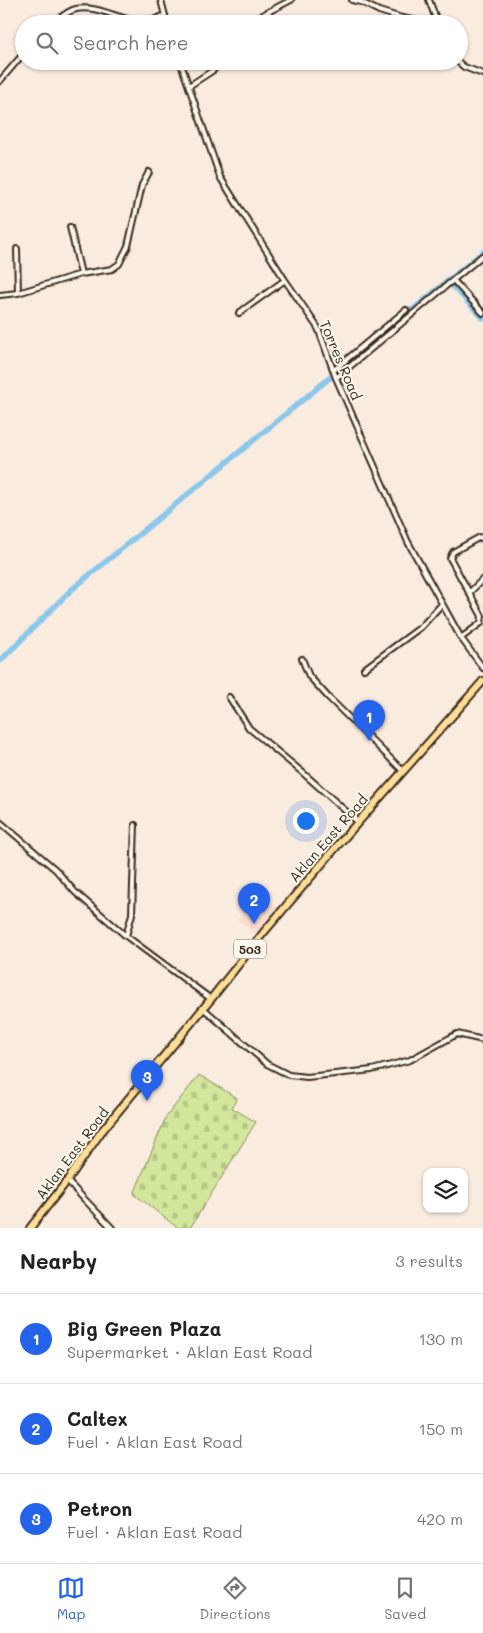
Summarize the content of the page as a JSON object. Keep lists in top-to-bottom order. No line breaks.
{"streets":{"main road":["Aklan East Road","503"],"street":["Torres Road"]},"page":{"search":"Search here","pins":["1","2","3"],"heading":["Nearby","3 results"],"list":[{"mark":"1","name":"Big Green Plaza","note":"Supermarket · Aklan East Road","value":"130 m"},{"mark":"2","name":"Caltex","note":"Fuel · Aklan East Road","value":"150 m"},{"mark":"3","name":"Petron","note":"Fuel · Aklan East Road","value":"420 m"}],"nav":["Map","Directions","Saved"]}}
